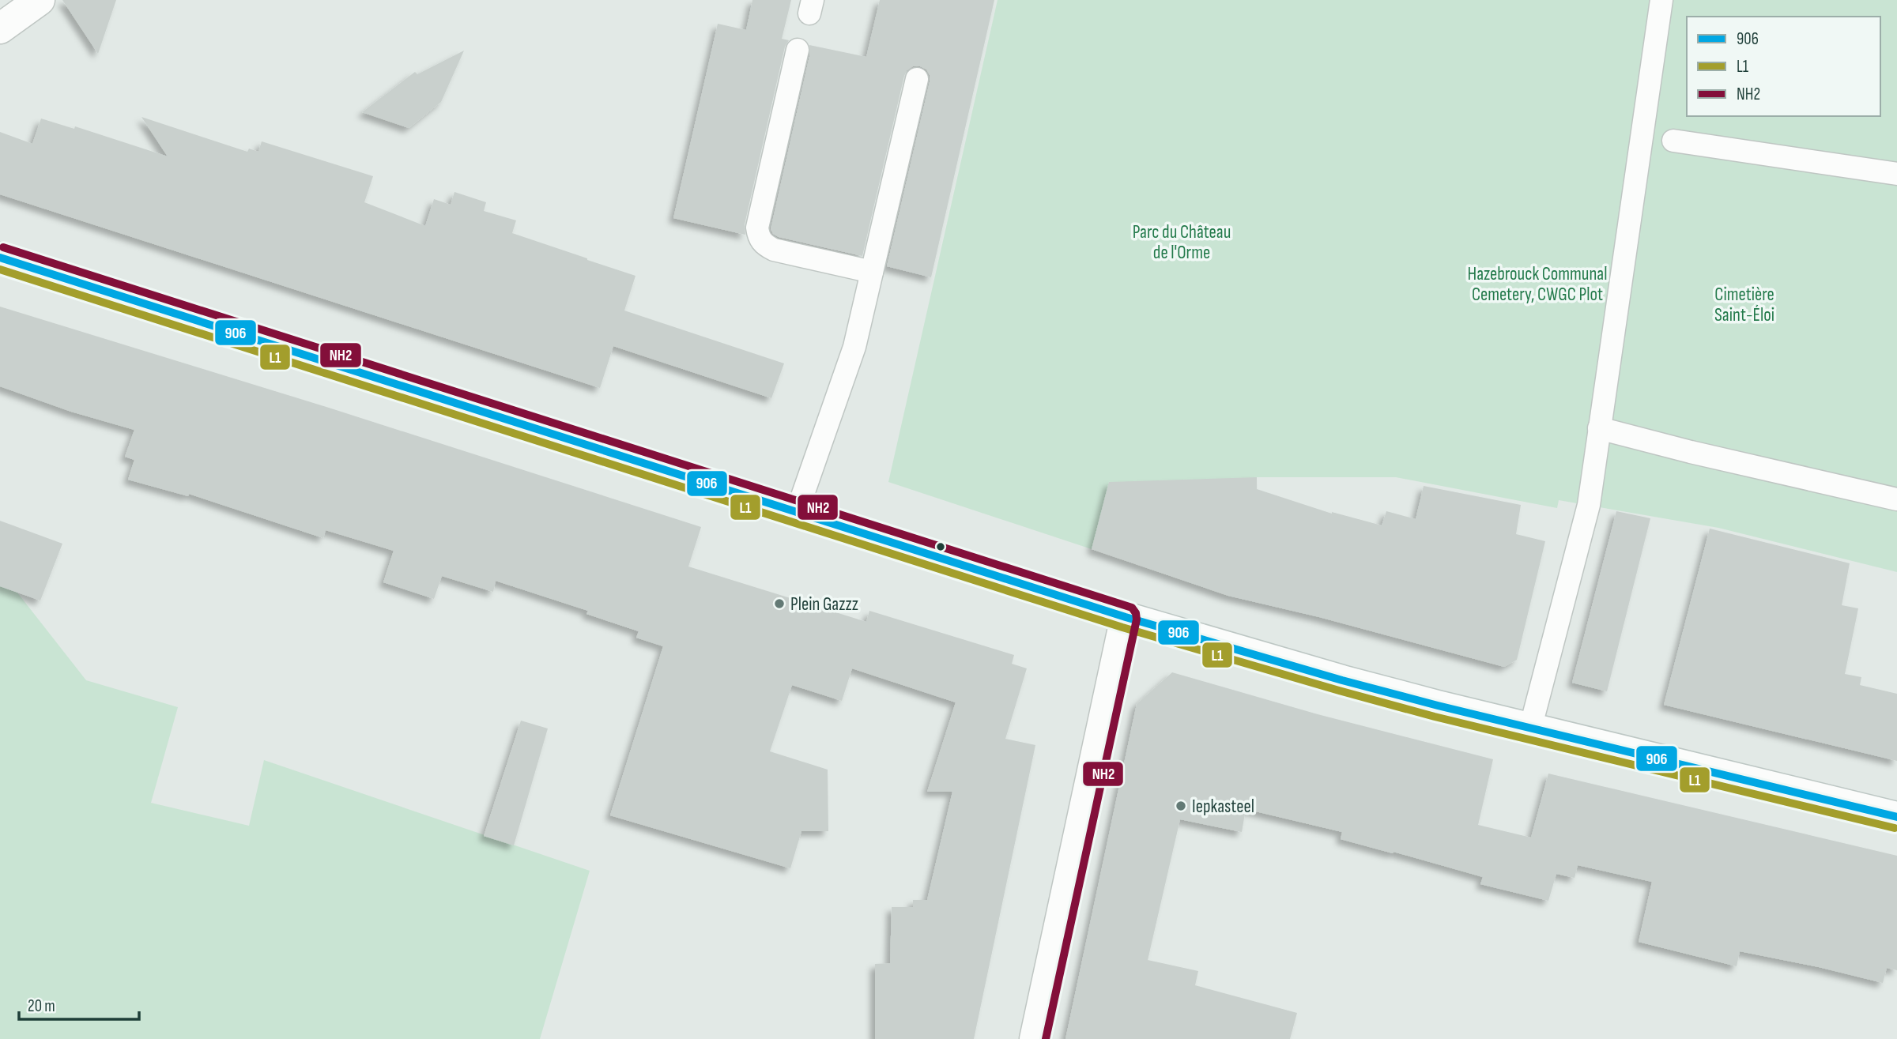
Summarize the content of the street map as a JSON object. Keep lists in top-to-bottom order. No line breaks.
{"parks":["Parc du Château de l'Orme","Hazebrouck Communal Cemetery, CWGC Plot","Cimetière Saint-Éloi"],"places":["Plein Gazzz","Iepkasteel"],"lines":["transit line NH2","transit line 906","transit line L1"],"legend":["906","L1","NH2"],"scale_bar":"20 m"}
